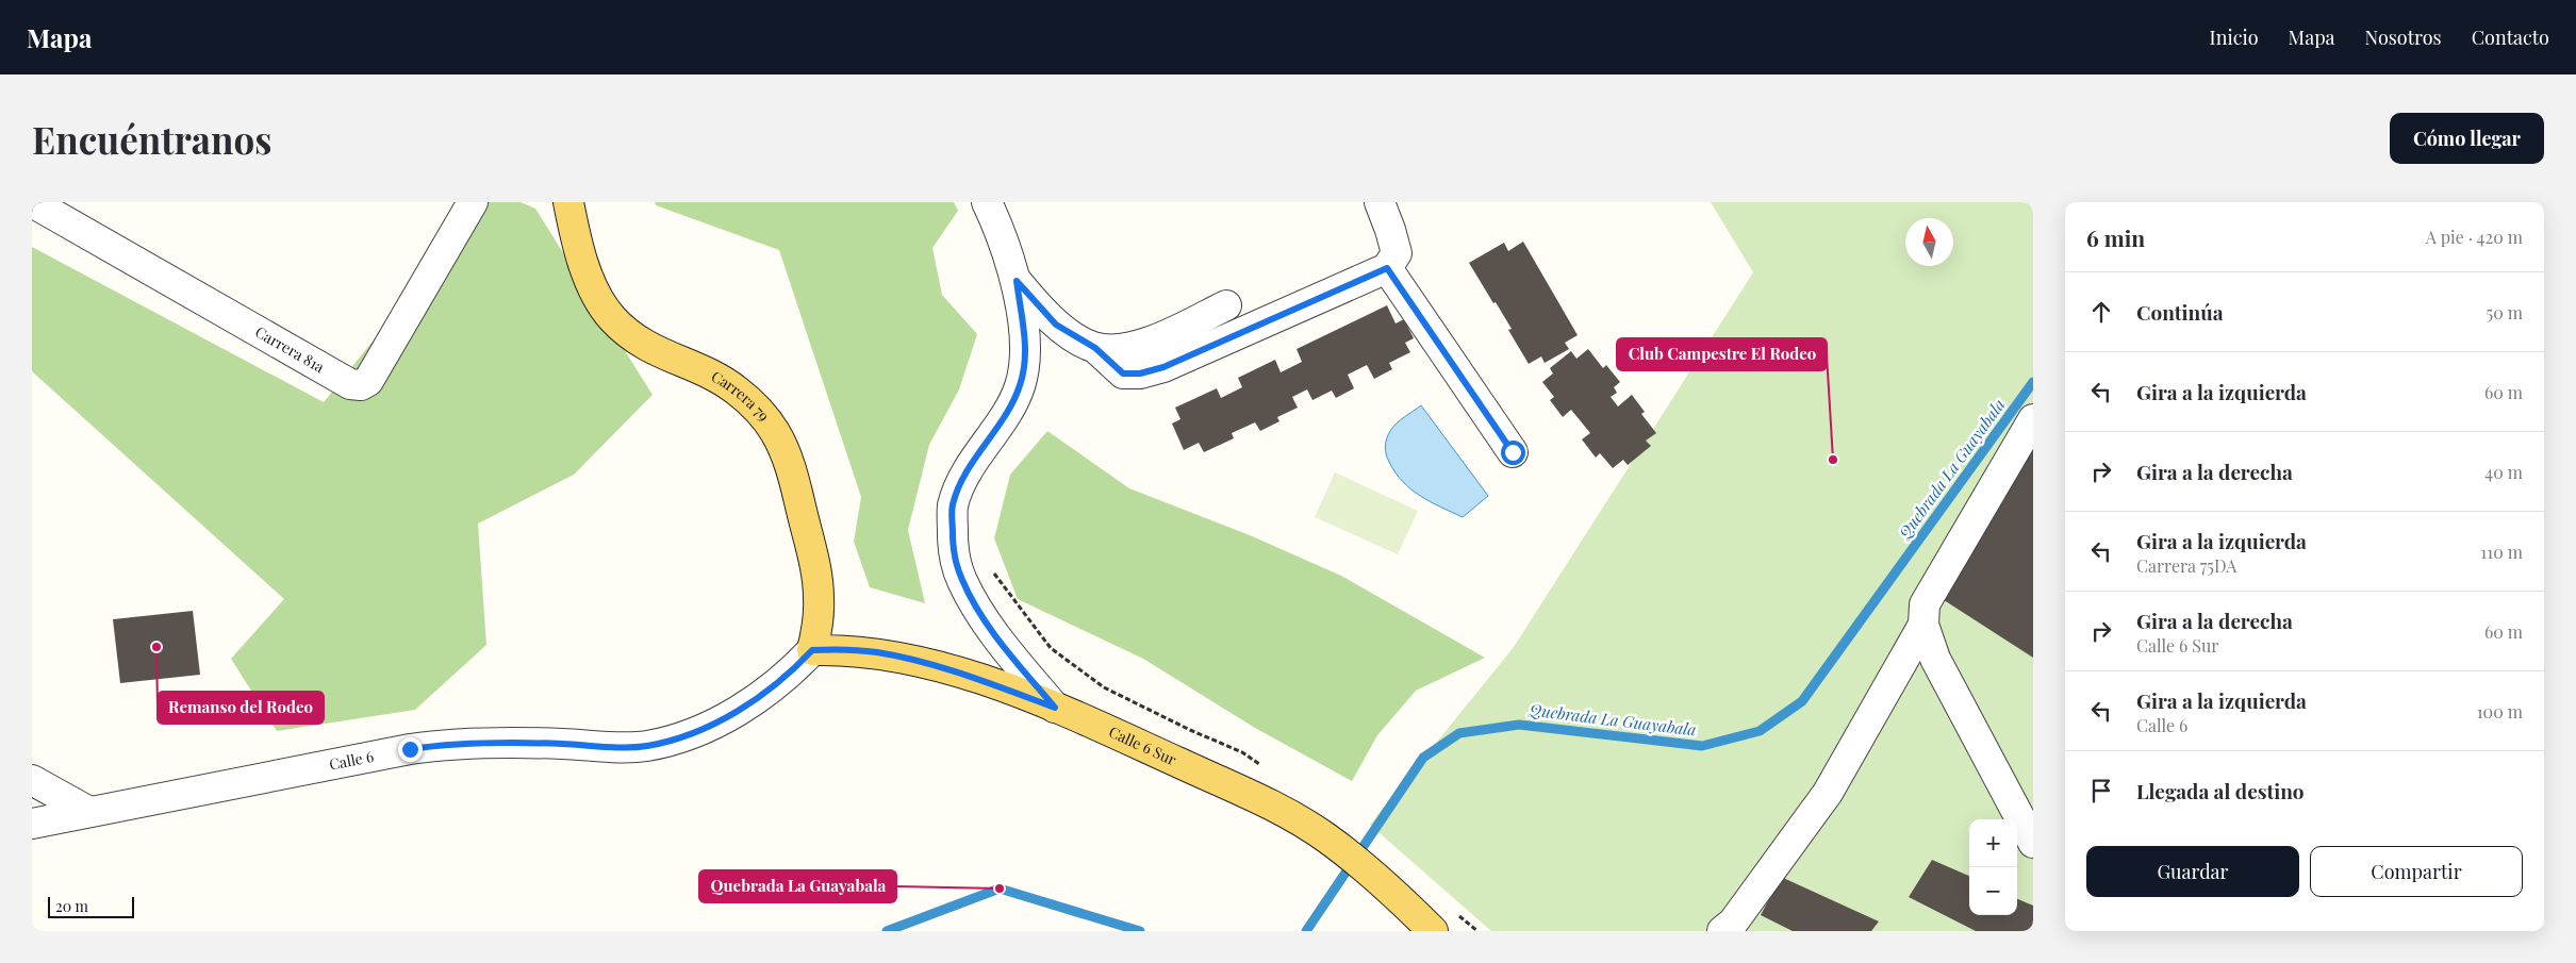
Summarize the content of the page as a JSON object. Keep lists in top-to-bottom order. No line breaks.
{"streets":{"main road":["Carrera 79","Calle 6 Sur"],"street":["Carrera 81a","Calle 6"]},"crossings":[["Carrera 79","Calle 6 Sur"],["Carrera 79","Calle 6"],["Calle 6 Sur","Calle 6"]],"water":["Quebrada La Guayabala"],"places":["Club Campestre El Rodeo","Remanso del Rodeo","Quebrada La Guayabala"],"scale_bar":"20 m","north":"top","page":{"header":"Mapa","nav":["Inicio","Mapa","Nosotros","Contacto"],"buttons":["Cómo llegar",["Guardar","Compartir"]],"title":"Encuéntranos","heading":["6 min","A pie · 420 m"],"list":[["Continúa","50 m"],["Gira a la izquierda","60 m"],["Gira a la derecha","40 m"],["Gira a la izquierda","Carrera 75DA","110 m"],["Gira a la derecha","Calle 6 Sur","60 m"],["Gira a la izquierda","Calle 6","100 m"],"Llegada al destino"],"map_buttons":["+","−"],"scale":"20 m"}}
